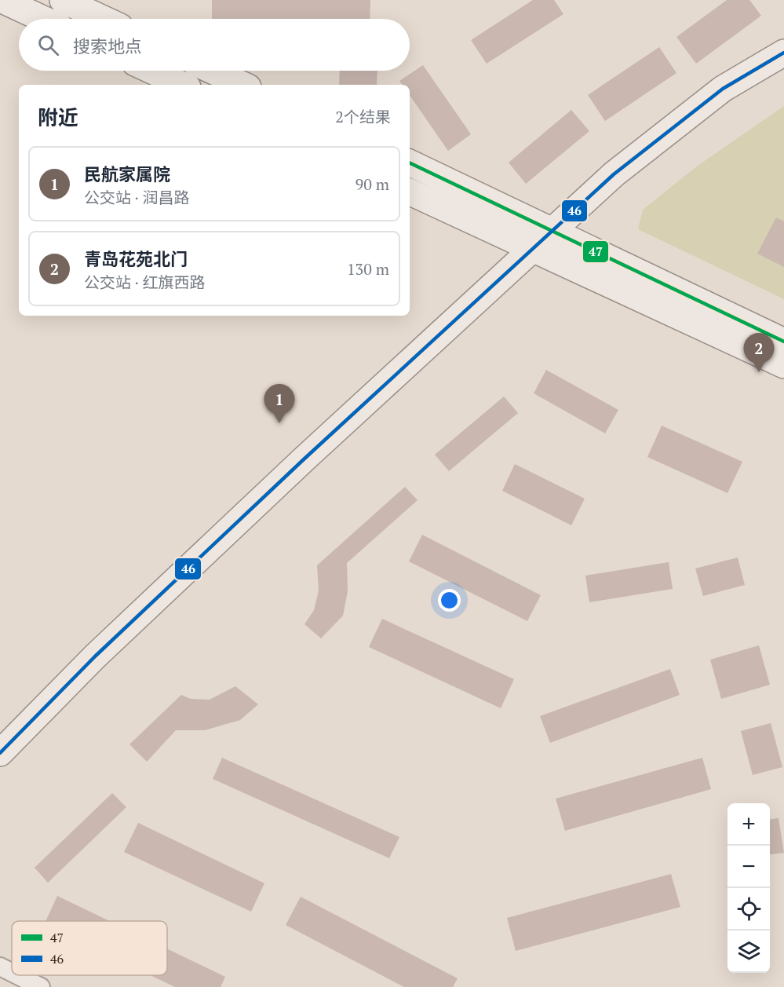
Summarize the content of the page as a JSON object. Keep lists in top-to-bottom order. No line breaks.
{"lines":["transit line 46","transit line 47"],"legend":["47","46"],"page":{"search":"搜索地点","heading":["附近","2个结果"],"list":[{"mark":"1","name":"民航家属院","note":"公交站 · 润昌路","value":"90 m"},{"mark":"2","name":"青岛花苑北门","note":"公交站 · 红旗西路","value":"130 m"}],"pins":["2","1"],"map_buttons":["+","−"]}}
